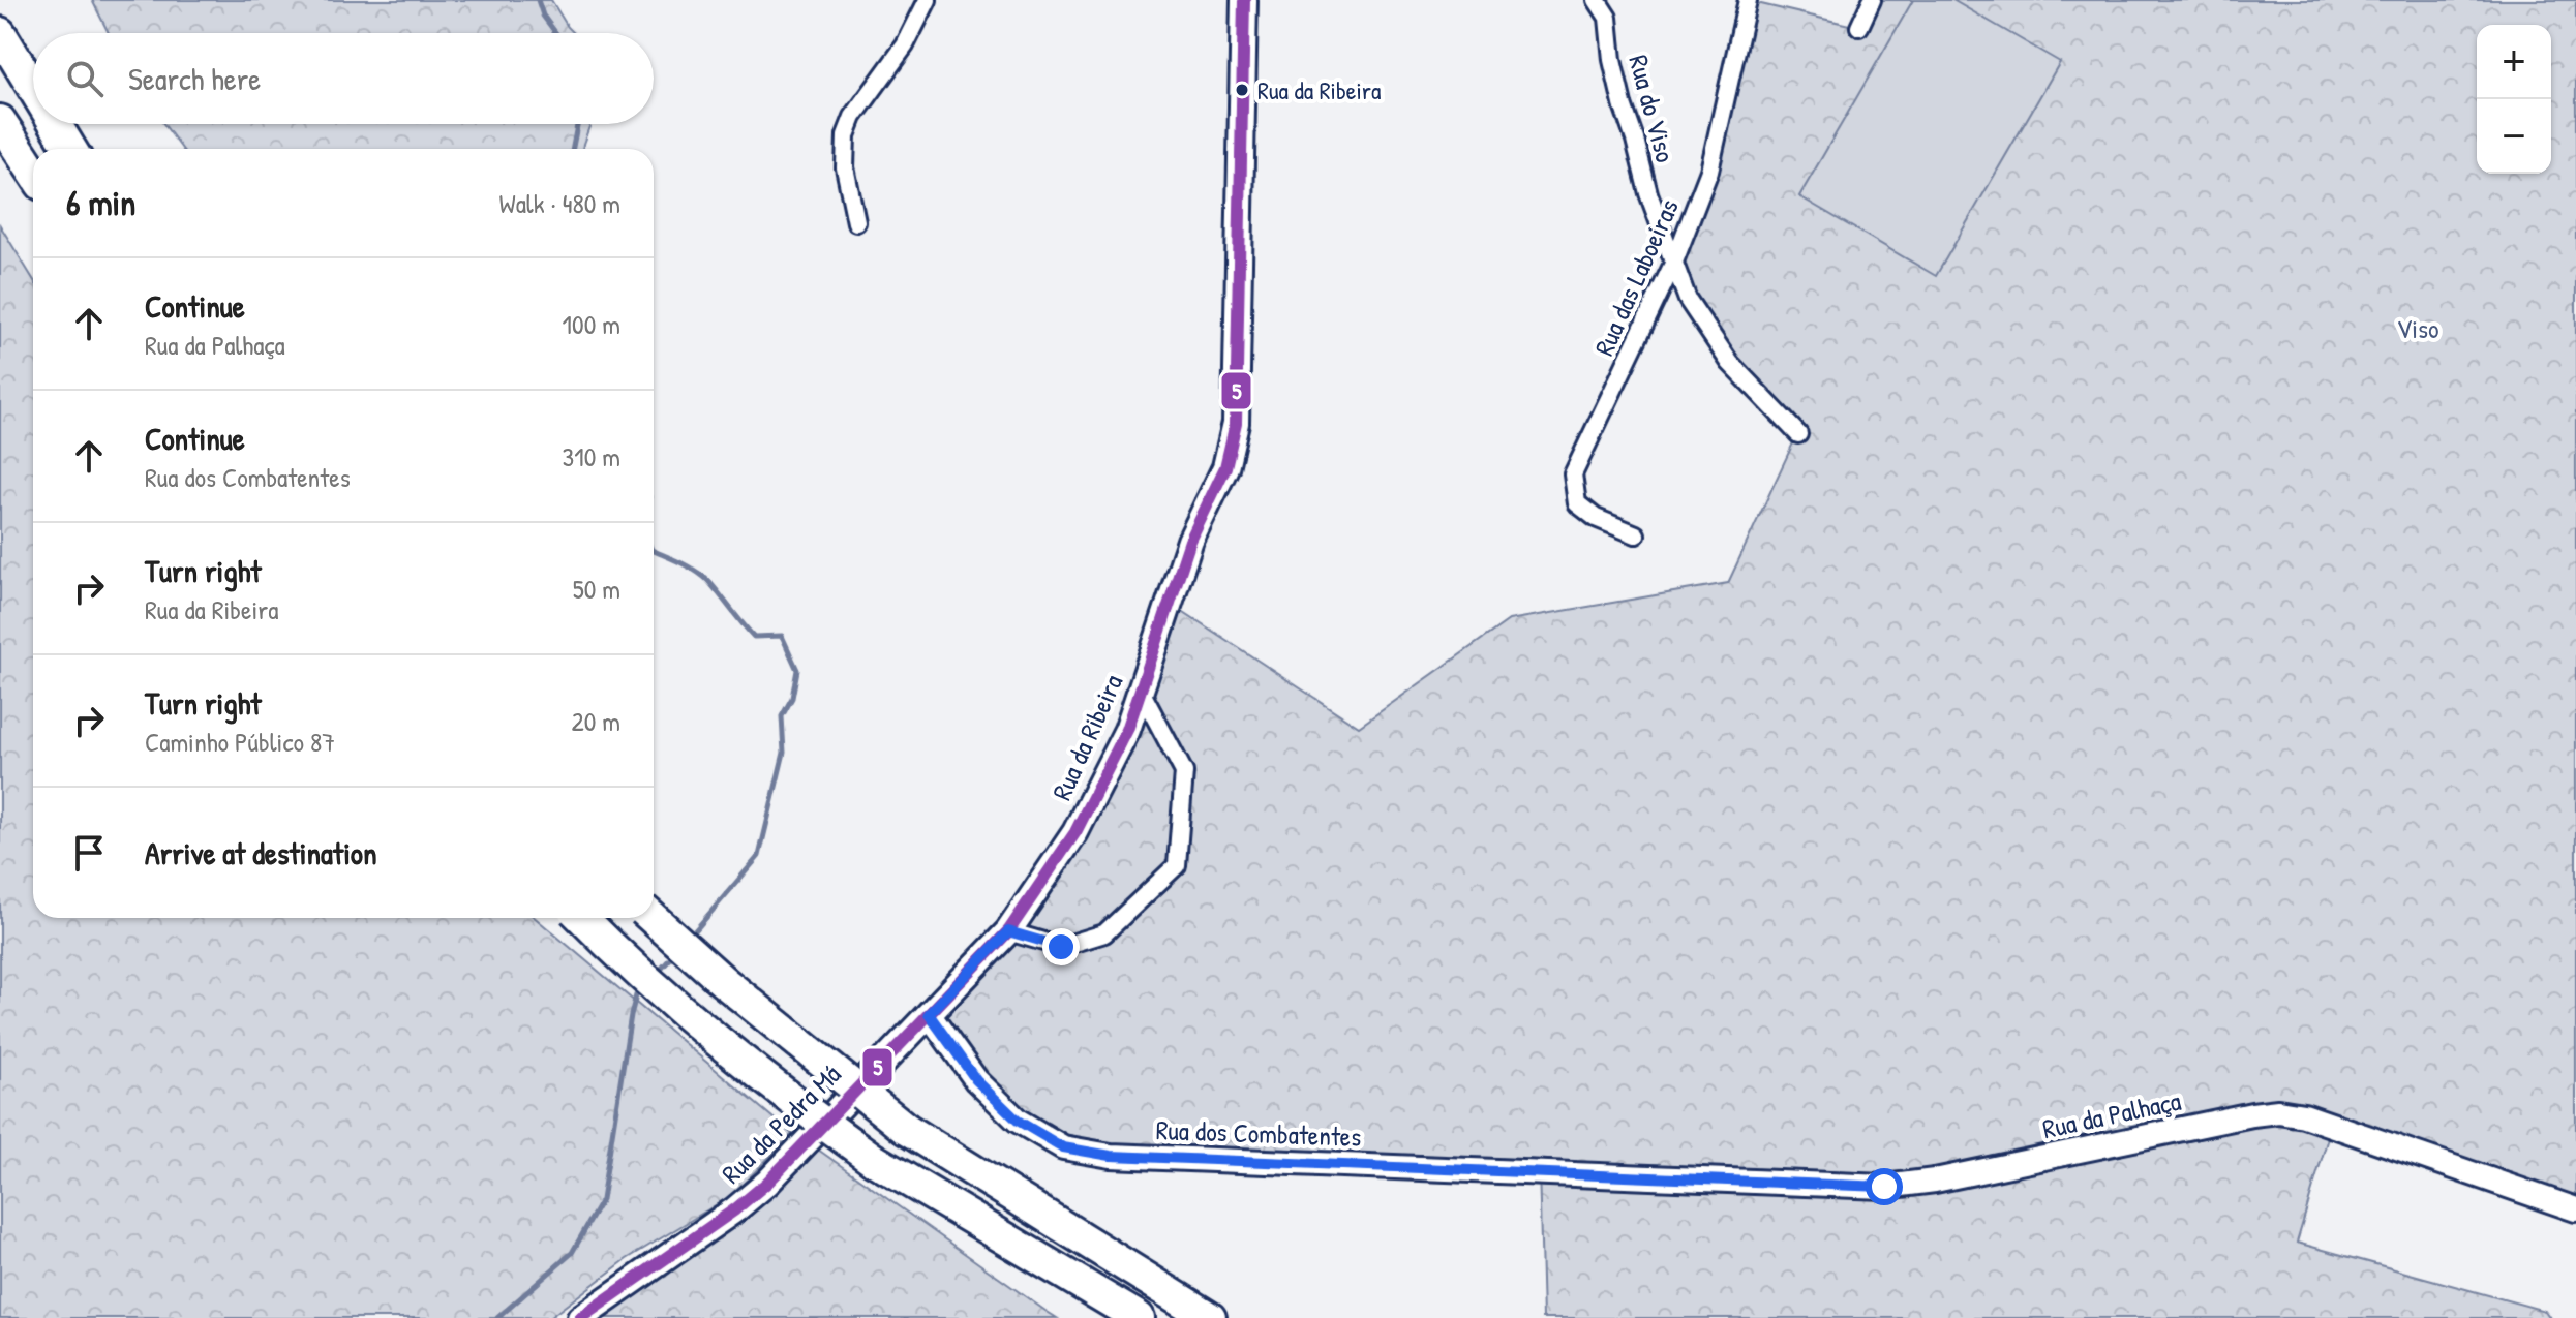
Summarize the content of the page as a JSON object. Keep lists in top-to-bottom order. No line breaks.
{"streets":{"main road":["Rua da Ribeira","Rua da Pedra Má"],"street":["Rua do Viso","Rua das Laboeiras","Rua da Palhaça","Rua dos Combatentes"]},"crossings":[["Rua do Viso","Rua das Laboeiras"],["Rua da Ribeira","Rua da Pedra Má"],["Rua da Ribeira","Rua dos Combatentes"],["Rua da Palhaça","Rua dos Combatentes"],["Rua da Pedra Má","Rua dos Combatentes"]],"parks":["Viso"],"places":["Rua da Ribeira"],"lines":["transit line 5"],"page":{"map_buttons":["+","−"],"search":"Search here","heading":["6 min","Walk · 480 m"],"list":[["Continue","Rua da Palhaça","100 m"],["Continue","Rua dos Combatentes","310 m"],["Turn right","Rua da Ribeira","50 m"],["Turn right","Caminho Público 87","20 m"],"Arrive at destination"]}}
